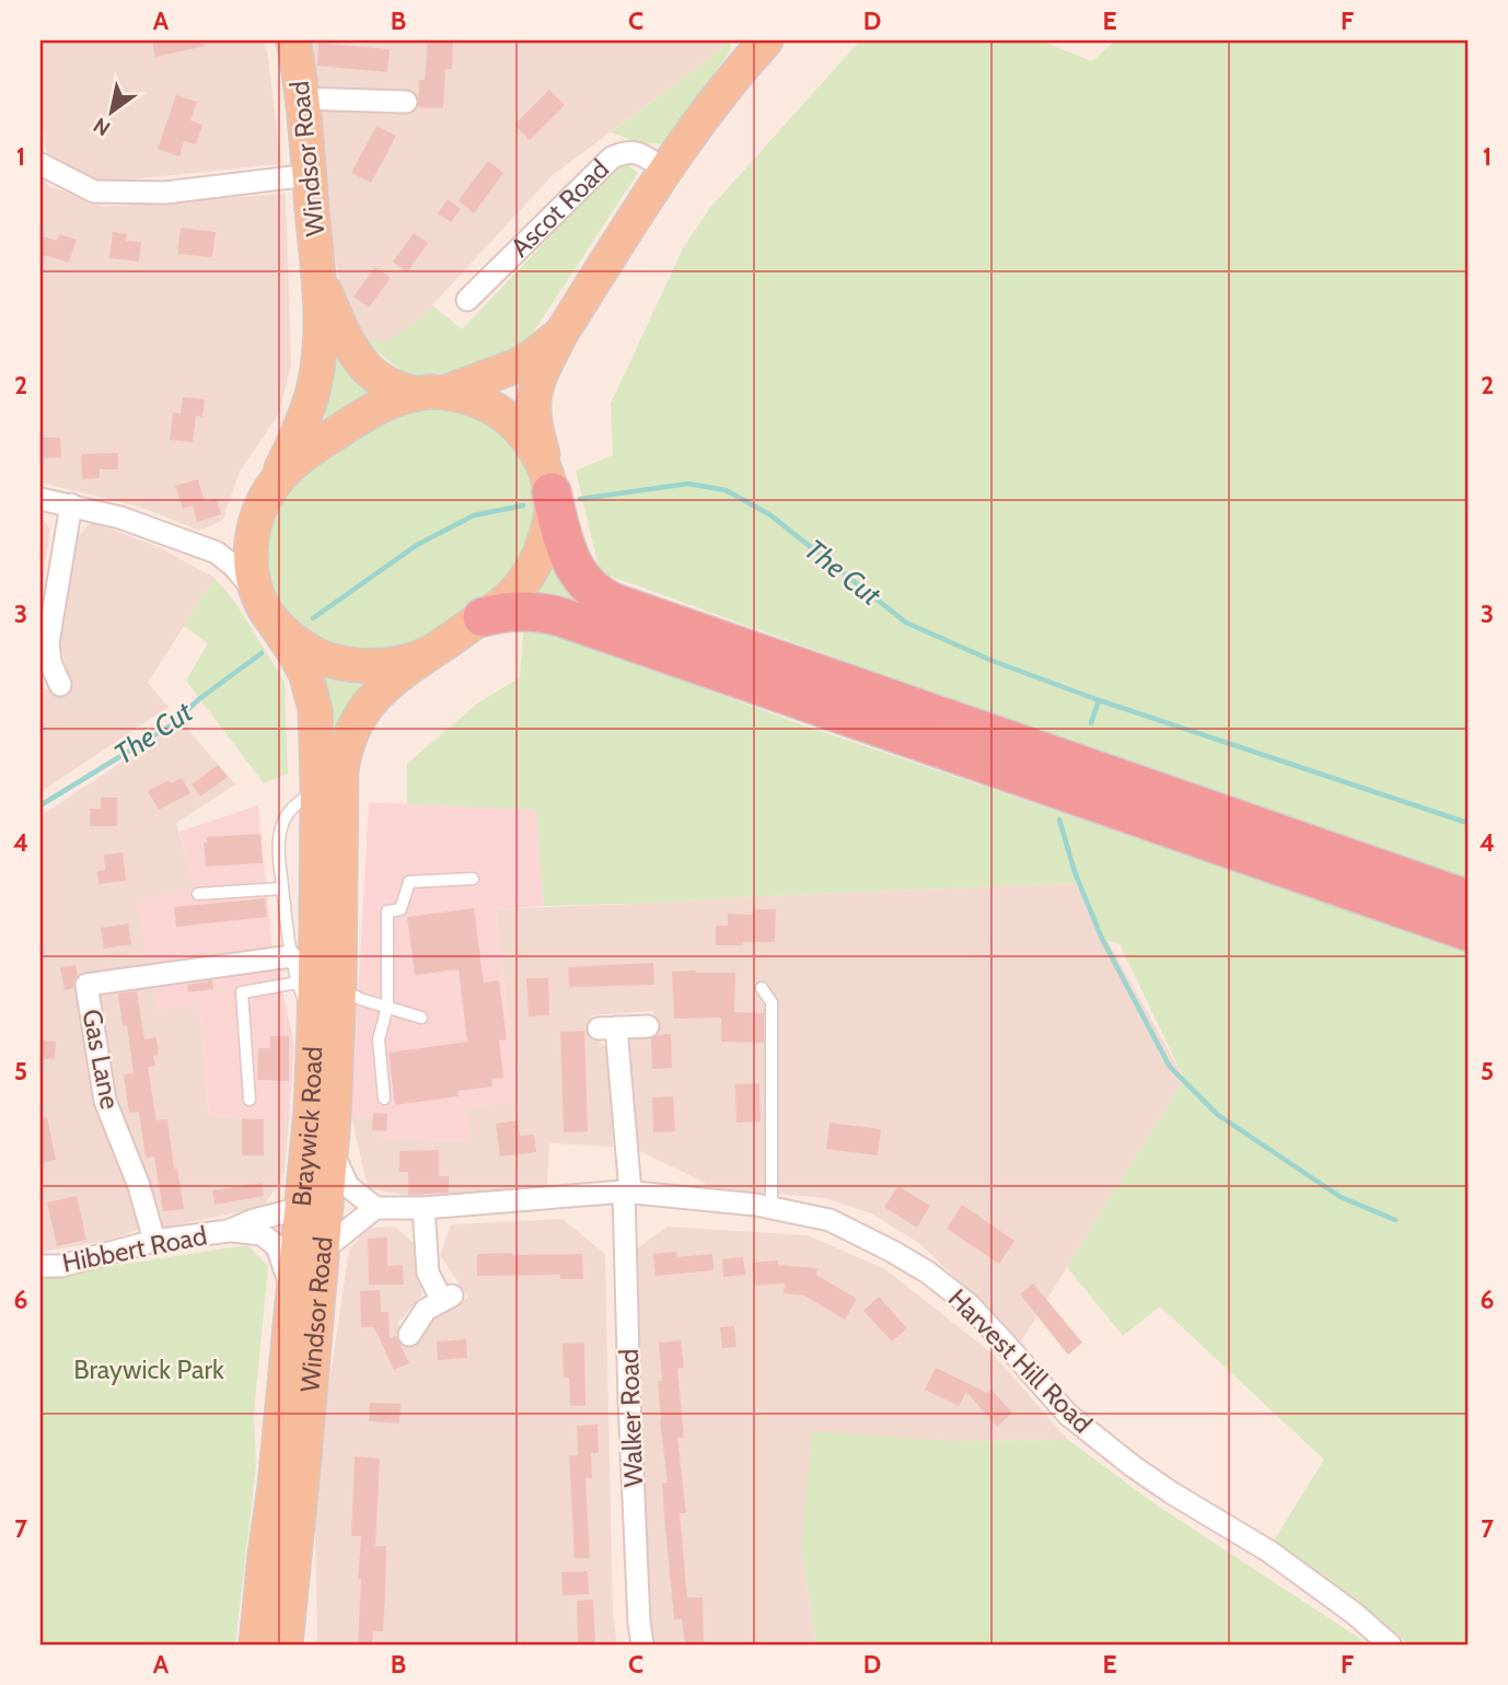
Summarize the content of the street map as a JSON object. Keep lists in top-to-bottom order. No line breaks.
{"streets":{"main road":["Windsor Road","Ascot Road","Braywick Road"],"street":["Gas Lane","Hibbert Road","Harvest Hill Road","Walker Road"]},"crossings":[["Windsor Road","Ascot Road"],["Gas Lane","Hibbert Road"],["Braywick Road","Hibbert Road"],["Harvest Hill Road","Walker Road"]],"water":["The Cut"],"parks":["Braywick Park"],"north":"bottom left","grid":{"columns":["A","B","C","D","E","F"],"rows":["1","2","3","4","5","6","7"]}}
